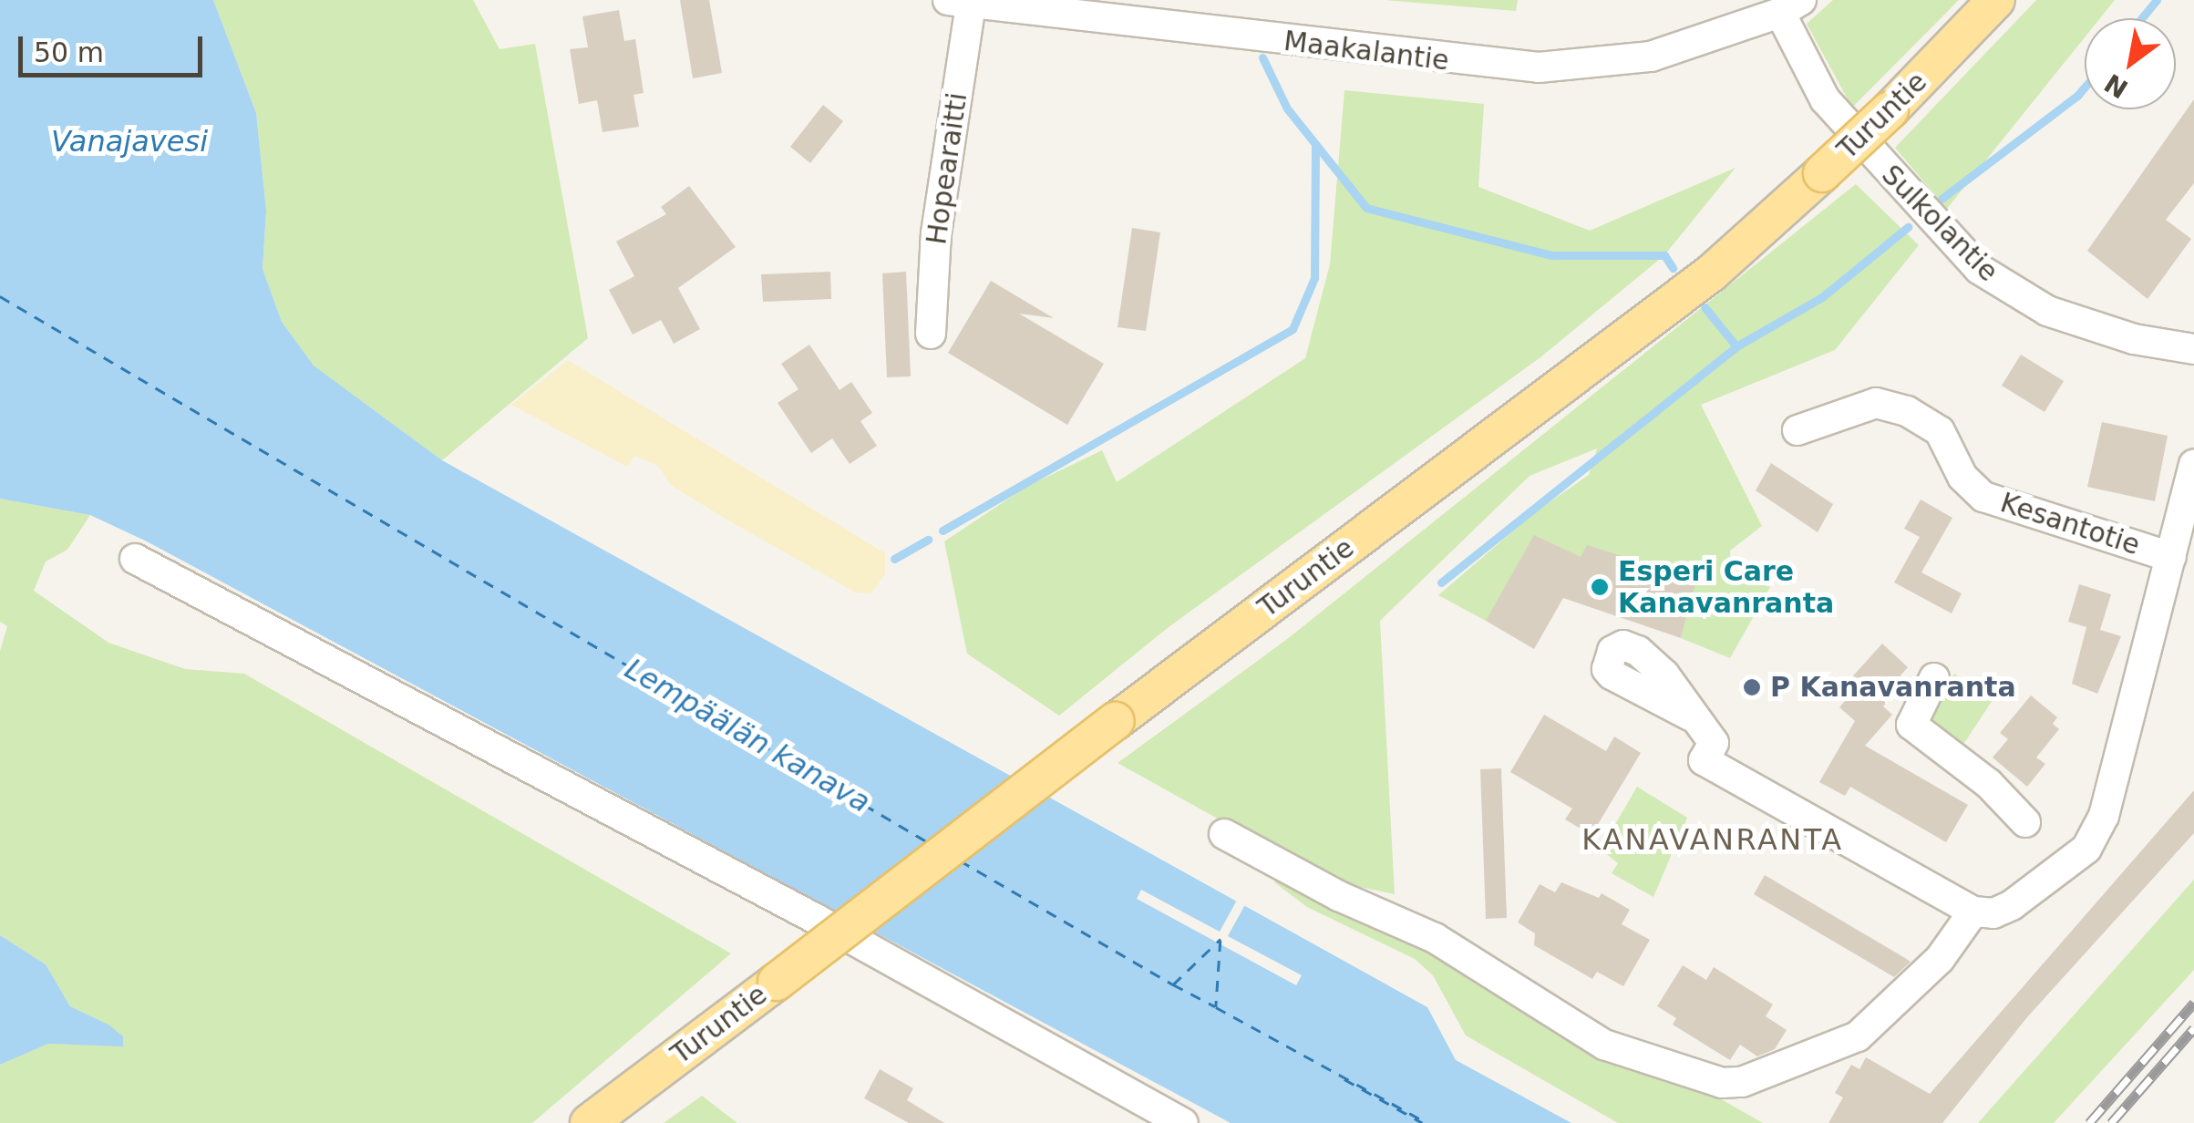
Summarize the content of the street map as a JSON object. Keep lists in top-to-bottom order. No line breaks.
{"streets":{"main road":["Turuntie"],"street":["Maakalantie","Hopearaitti","Sulkolantie","Kesantotie"]},"crossings":[["Maakalantie","Hopearaitti"],["Maakalantie","Sulkolantie"]],"districts":["KANAVANRANTA"],"water":["Vanajavesi","Lempäälän kanava"],"places":["Esperi Care Kanavanranta","P Kanavanranta"],"scale_bar":"50 m","north":"bottom left"}
